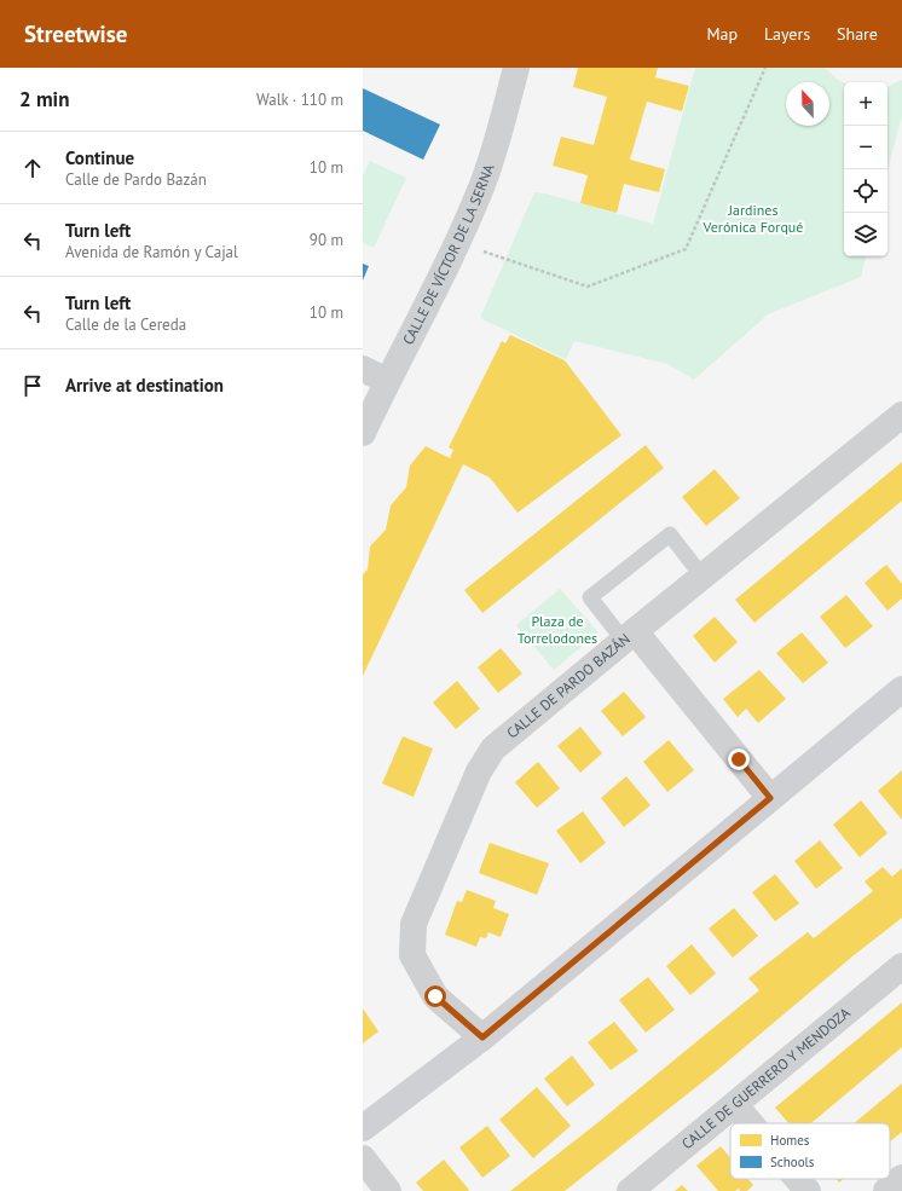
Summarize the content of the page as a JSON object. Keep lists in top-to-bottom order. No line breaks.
{"streets":{"street":["CALLE DE VÍCTOR DE LA SERNA","CALLE DE PARDO BAZÁN","CALLE DE GUERRERO Y MENDOZA"]},"parks":["Jardines Verónica Forqué","Plaza de Torrelodones"],"legend":["Homes","Schools"],"north":"top","page":{"header":"Streetwise","nav":["Map","Layers","Share"],"heading":["2 min","Walk · 110 m"],"map_buttons":["+","−"],"list":[["Continue","Calle de Pardo Bazán","10 m"],["Turn left","Avenida de Ramón y Cajal","90 m"],["Turn left","Calle de la Cereda","10 m"],"Arrive at destination"]}}
